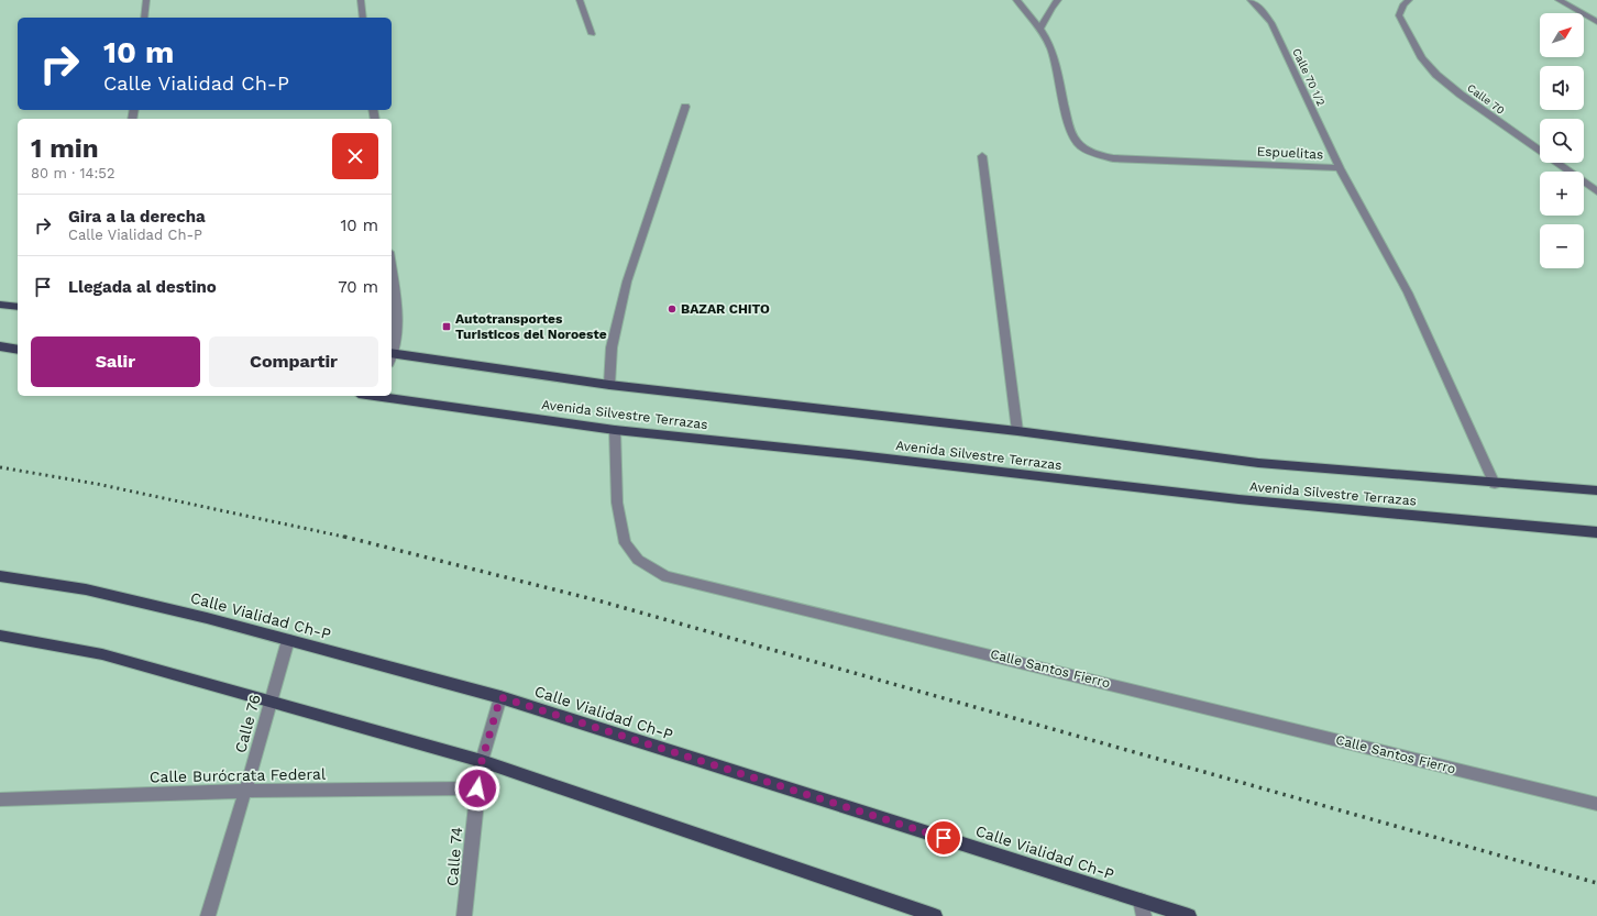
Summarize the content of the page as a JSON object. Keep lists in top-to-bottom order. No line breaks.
{"streets":{"main road":["Avenida Silvestre Terrazas","Calle Vialidad Ch-P"],"street":["Calle 70 1/2","Calle 70","Espuelitas","Calle Santos Fierro","Calle 76","Calle Burócrata Federal","Calle 74"]},"crossings":[["Calle 70 1/2","Espuelitas"],["Espuelitas","Avenida Silvestre Terrazas"],["Avenida Silvestre Terrazas","Calle Santos Fierro"],["Calle Vialidad Ch-P","Calle 76"],["Calle Vialidad Ch-P","Calle 74"],["Calle 76","Calle Burócrata Federal"],["Calle Burócrata Federal","Calle 74"]],"places":{"other":["BAZAR CHITO"],"transit":["Autotransportes Turisticos del Noroeste"]},"north":"top right","page":{"map_buttons":["+","−"],"turn":["10 m","Calle Vialidad Ch-P"],"heading":["1 min","80 m · 14:52"],"list":[{"name":"Gira a la derecha","note":"Calle Vialidad Ch-P","value":"10 m"},{"name":"Llegada al destino","value":"70 m"}],"buttons":["Salir","Compartir"]}}
